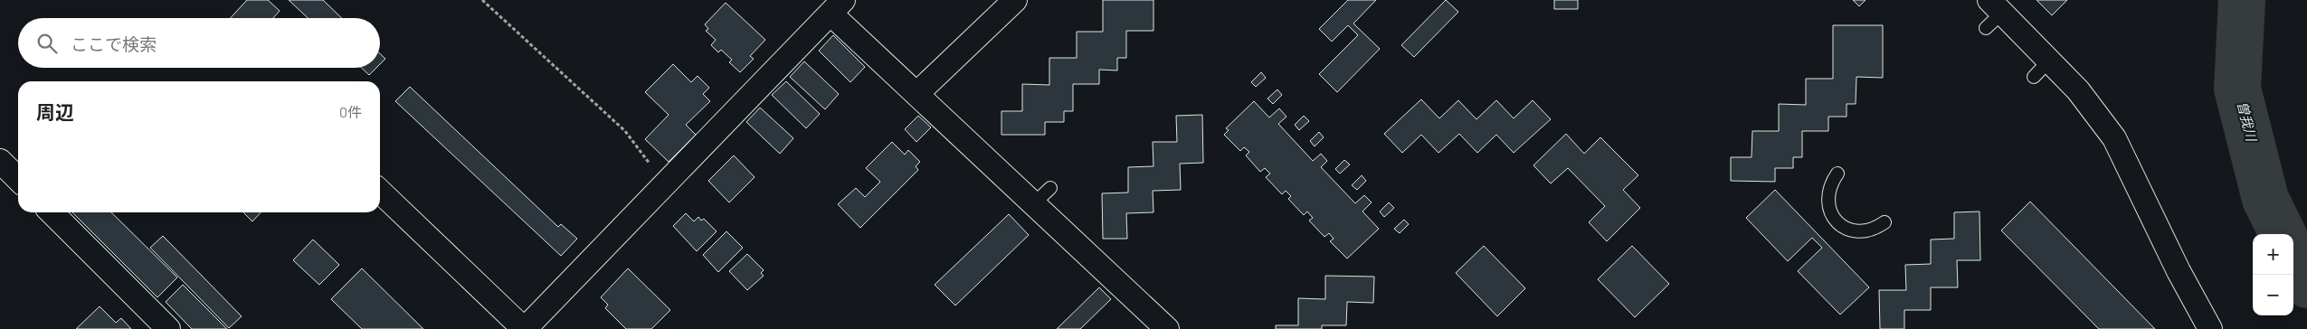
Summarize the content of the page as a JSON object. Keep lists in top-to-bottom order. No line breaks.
{"water":["曽我川"],"page":{"search":"ここで検索","heading":["周辺","0件"],"map_buttons":["+","−"]}}
